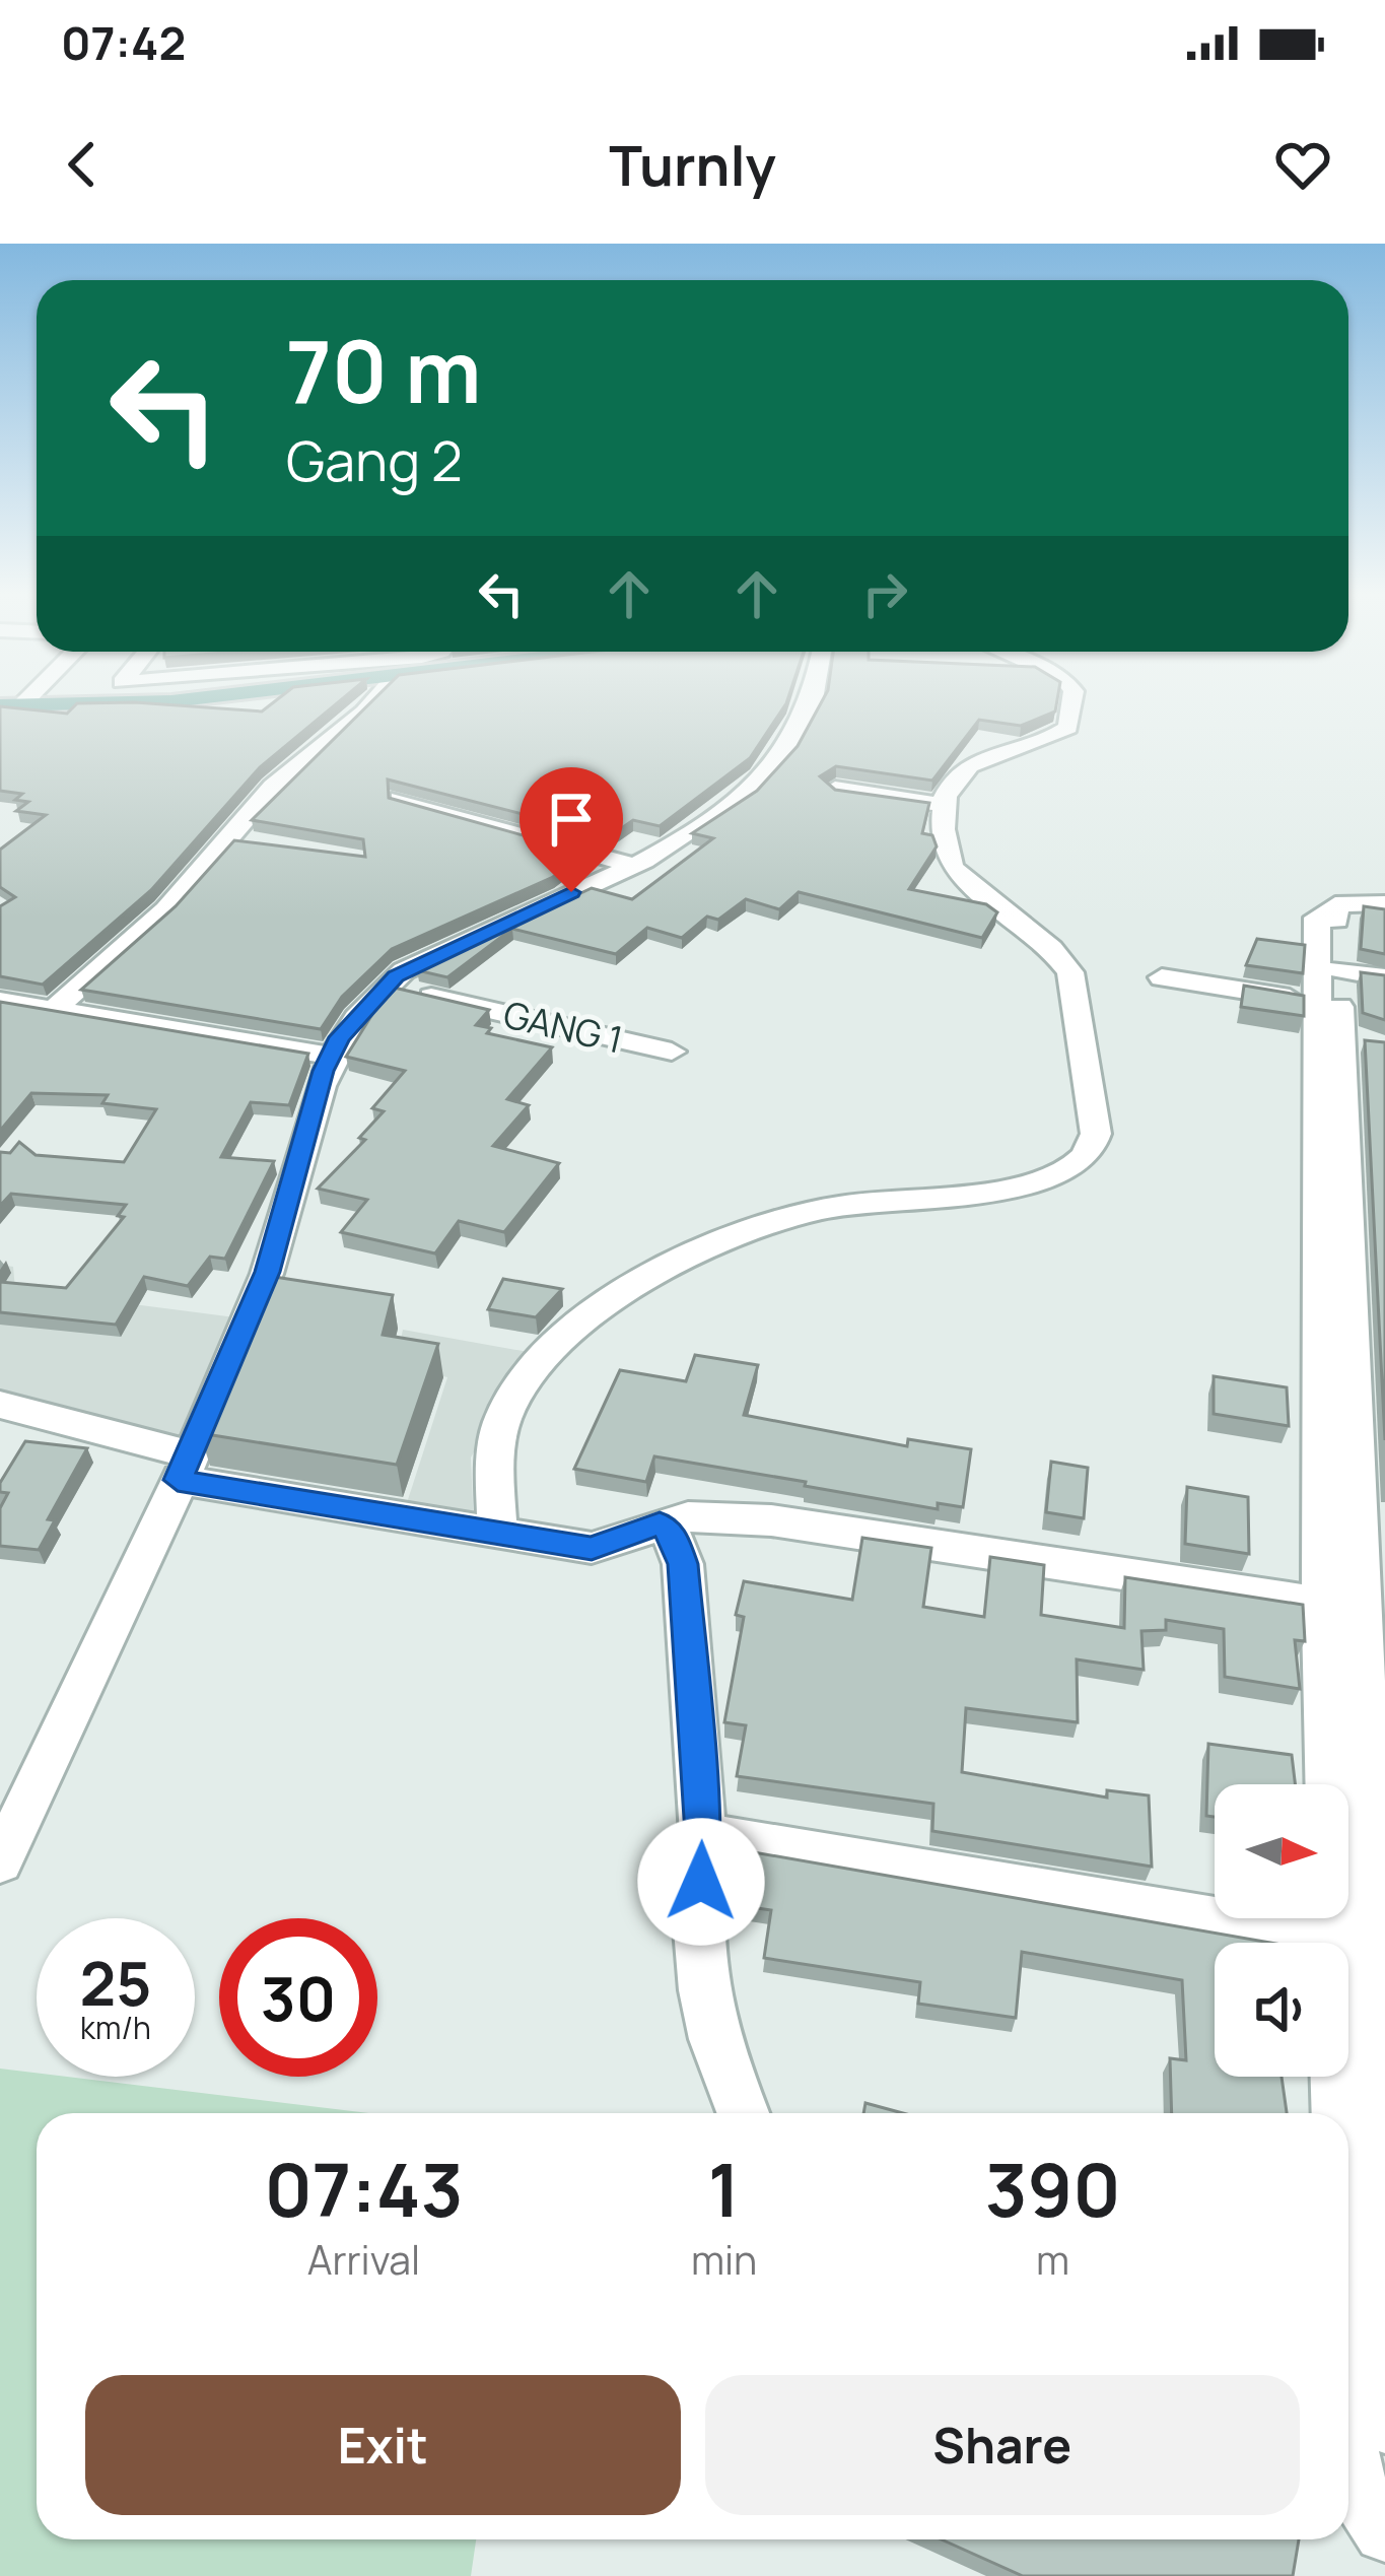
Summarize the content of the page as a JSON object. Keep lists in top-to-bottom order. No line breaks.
{"streets":{"street":["GANG 1"]},"north":"right","page":{"status":"07:42","header":"Turnly","turn":["70 m","Gang 2"],"speed":"25 km/h","limit":"30","eta":["07:43","Arrival","1","min","390","m"],"buttons":["Exit","Share"]}}
